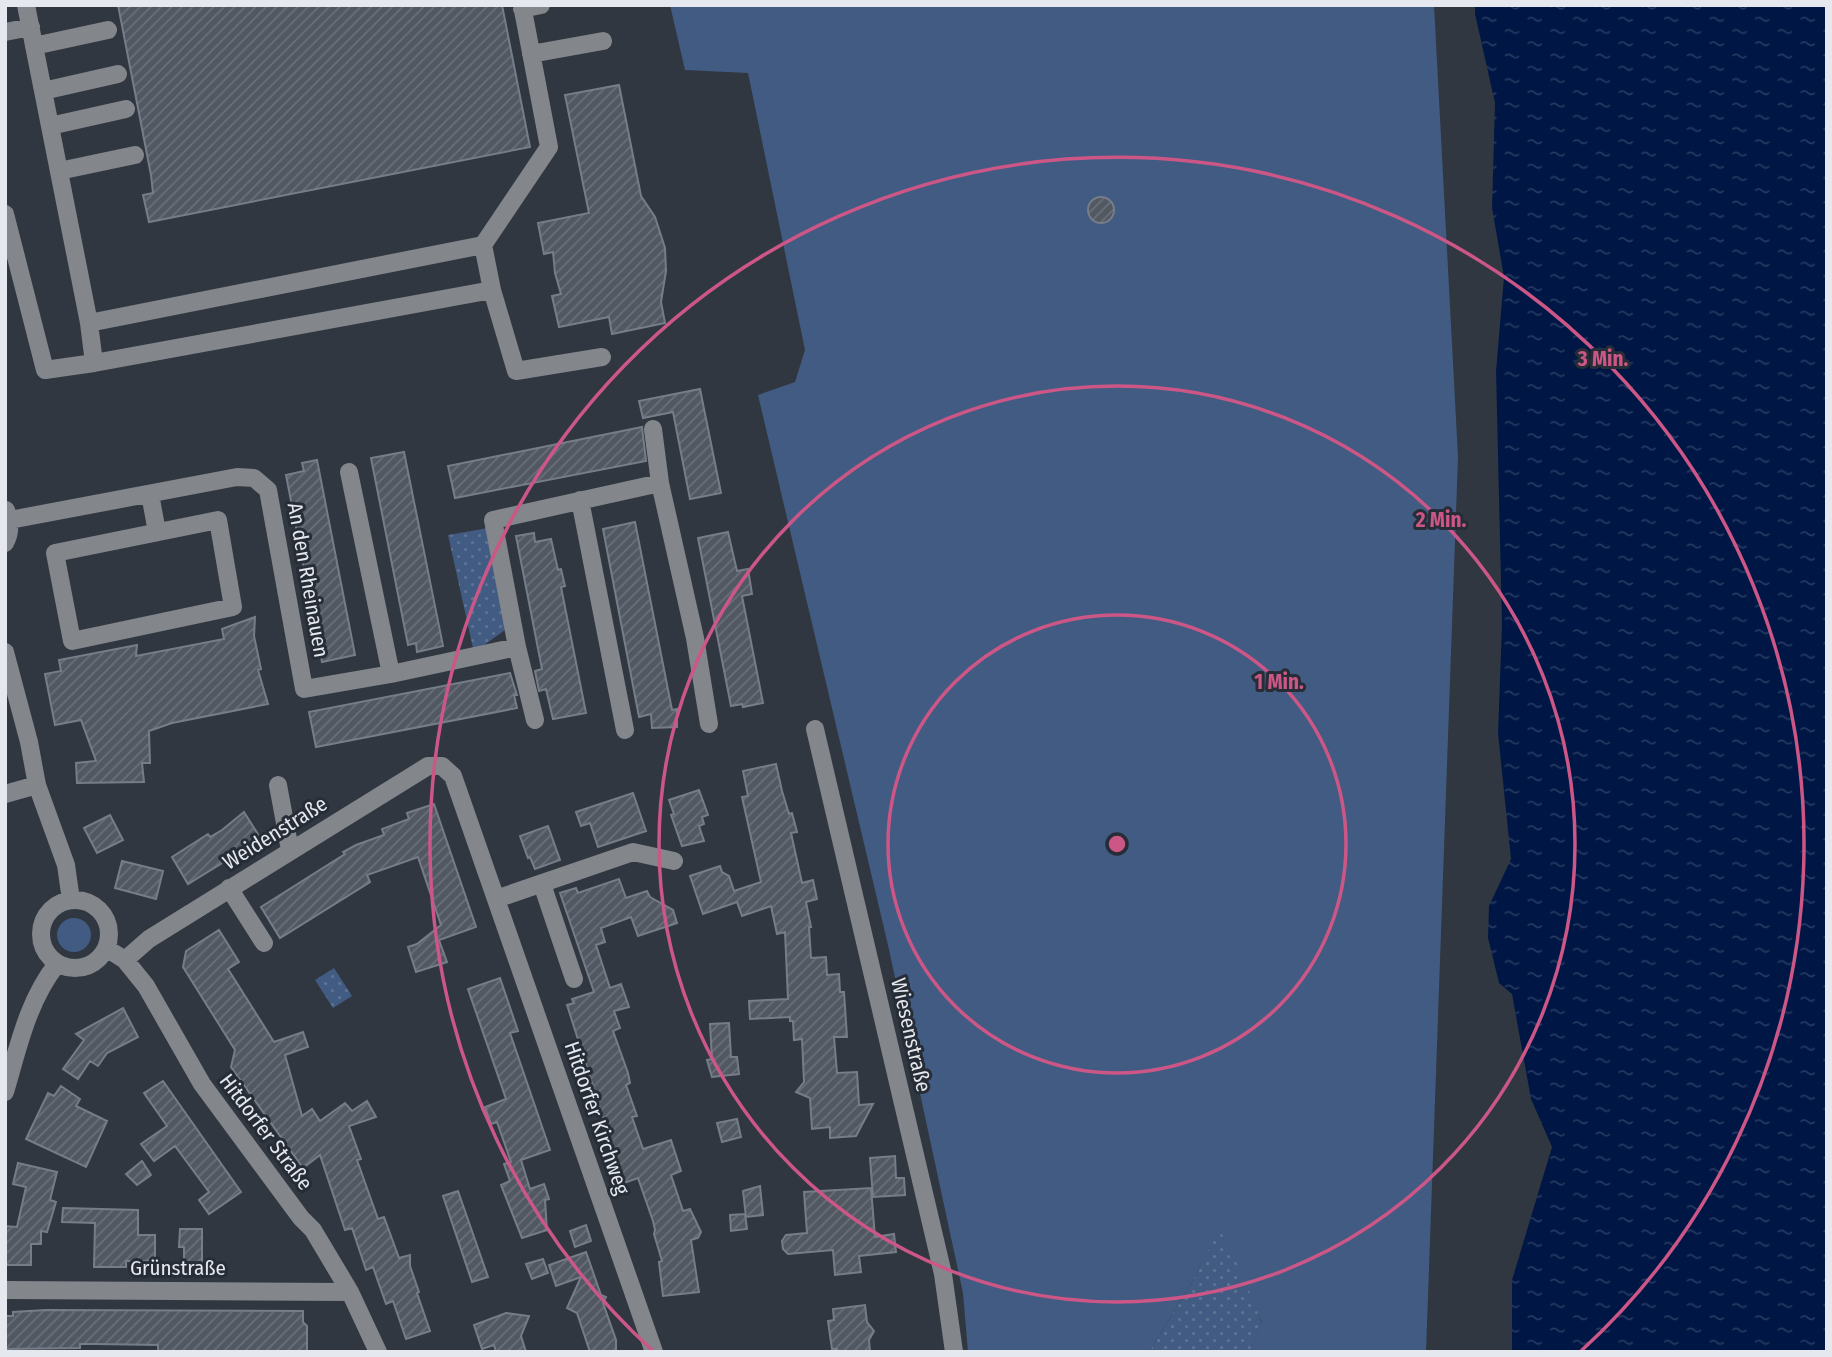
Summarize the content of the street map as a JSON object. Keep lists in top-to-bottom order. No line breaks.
{"streets":{"street":["An den Rheinauen","Weidenstraße","Wiesenstraße","Hitdorfer Kirchweg","Hitdorfer Straße","Grünstraße"]},"crossings":[["Weidenstraße","Hitdorfer Kirchweg"],["Weidenstraße","Hitdorfer Straße"],["Hitdorfer Straße","Grünstraße"]],"rings":["3 Min.","2 Min.","1 Min."]}
